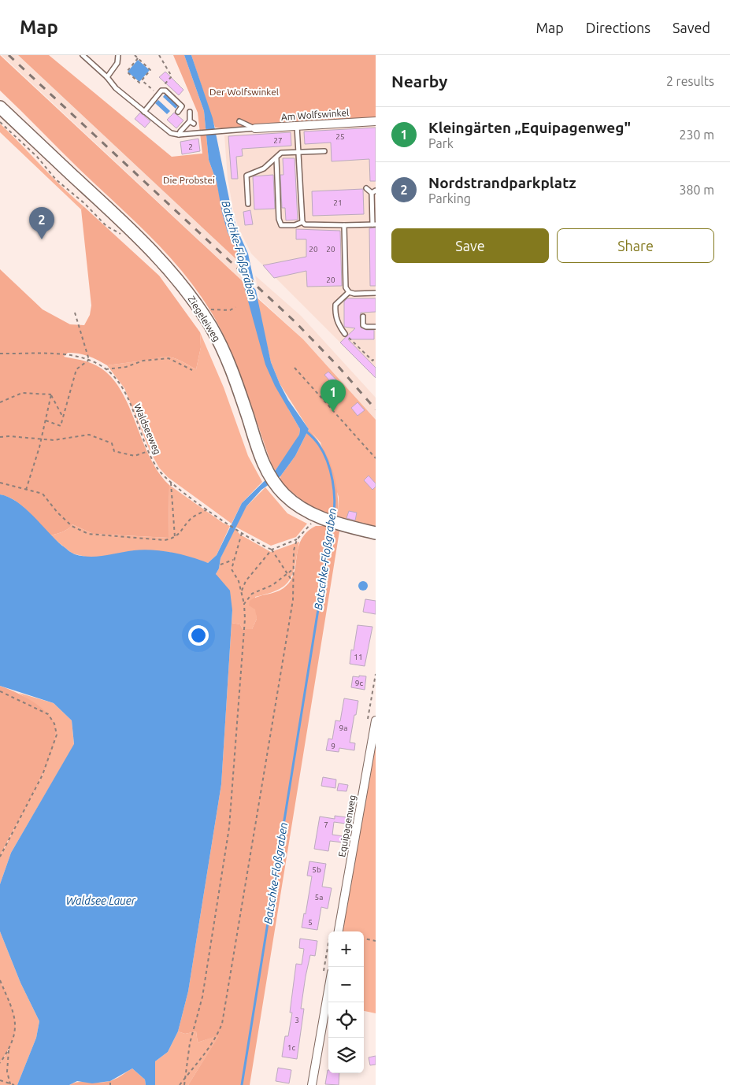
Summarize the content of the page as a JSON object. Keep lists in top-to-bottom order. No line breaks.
{"streets":{"main road":["Ziegeleiweg"],"street":["Am Wolfswinkel","Equipagenweg"],"path":["Waldseeweg"]},"water":["Batschke‐Floßgraben","Waldsee Lauer"],"parks":["Der Wolfswinkel","Die Probstei"],"house_numbers":["25","27","2","21","20","20","20","11","9c","9a","9","7","5b","5a","5","3","1c"],"page":{"header":"Map","nav":["Map","Directions","Saved"],"heading":["Nearby","2 results"],"list":[{"mark":"1","name":"Kleingärten „Equipagenweg\"","note":"Park","value":"230 m"},{"mark":"2","name":"Nordstrandparkplatz","note":"Parking","value":"380 m"}],"pins":["2","1"],"buttons":["Save","Share"],"map_buttons":["+","−"]}}
